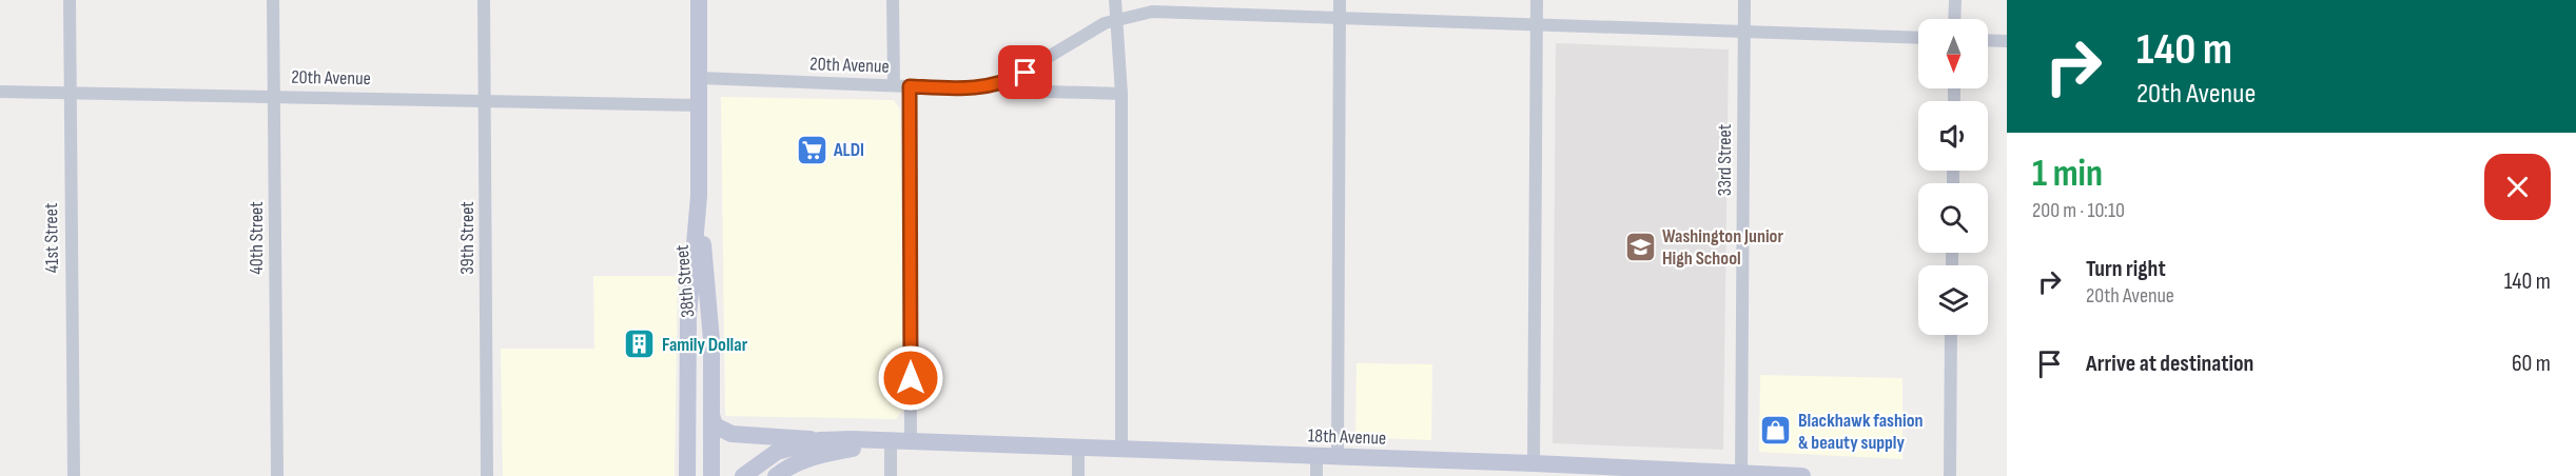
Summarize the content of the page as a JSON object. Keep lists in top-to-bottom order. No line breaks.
{"streets":{"street":["20th Avenue","33rd Street","41st Street","40th Street","39th Street","38th Street","18th Avenue"]},"crossings":[["20th Avenue","33rd Street"],["20th Avenue","41st Street"],["20th Avenue","40th Street"],["20th Avenue","39th Street"],["20th Avenue","38th Street"],["33rd Street","18th Avenue"]],"places":{"supermarket":["ALDI"],"school or university":["Washington Junior High School"],"building":["Family Dollar"],"shop":["Blackhawk fashion & beauty supply"]},"north":"bottom","page":{"turn":["140 m","20th Avenue"],"heading":["1 min","200 m · 10:10"],"list":[{"name":"Turn right","note":"20th Avenue","value":"140 m"},{"name":"Arrive at destination","value":"60 m"}]}}
